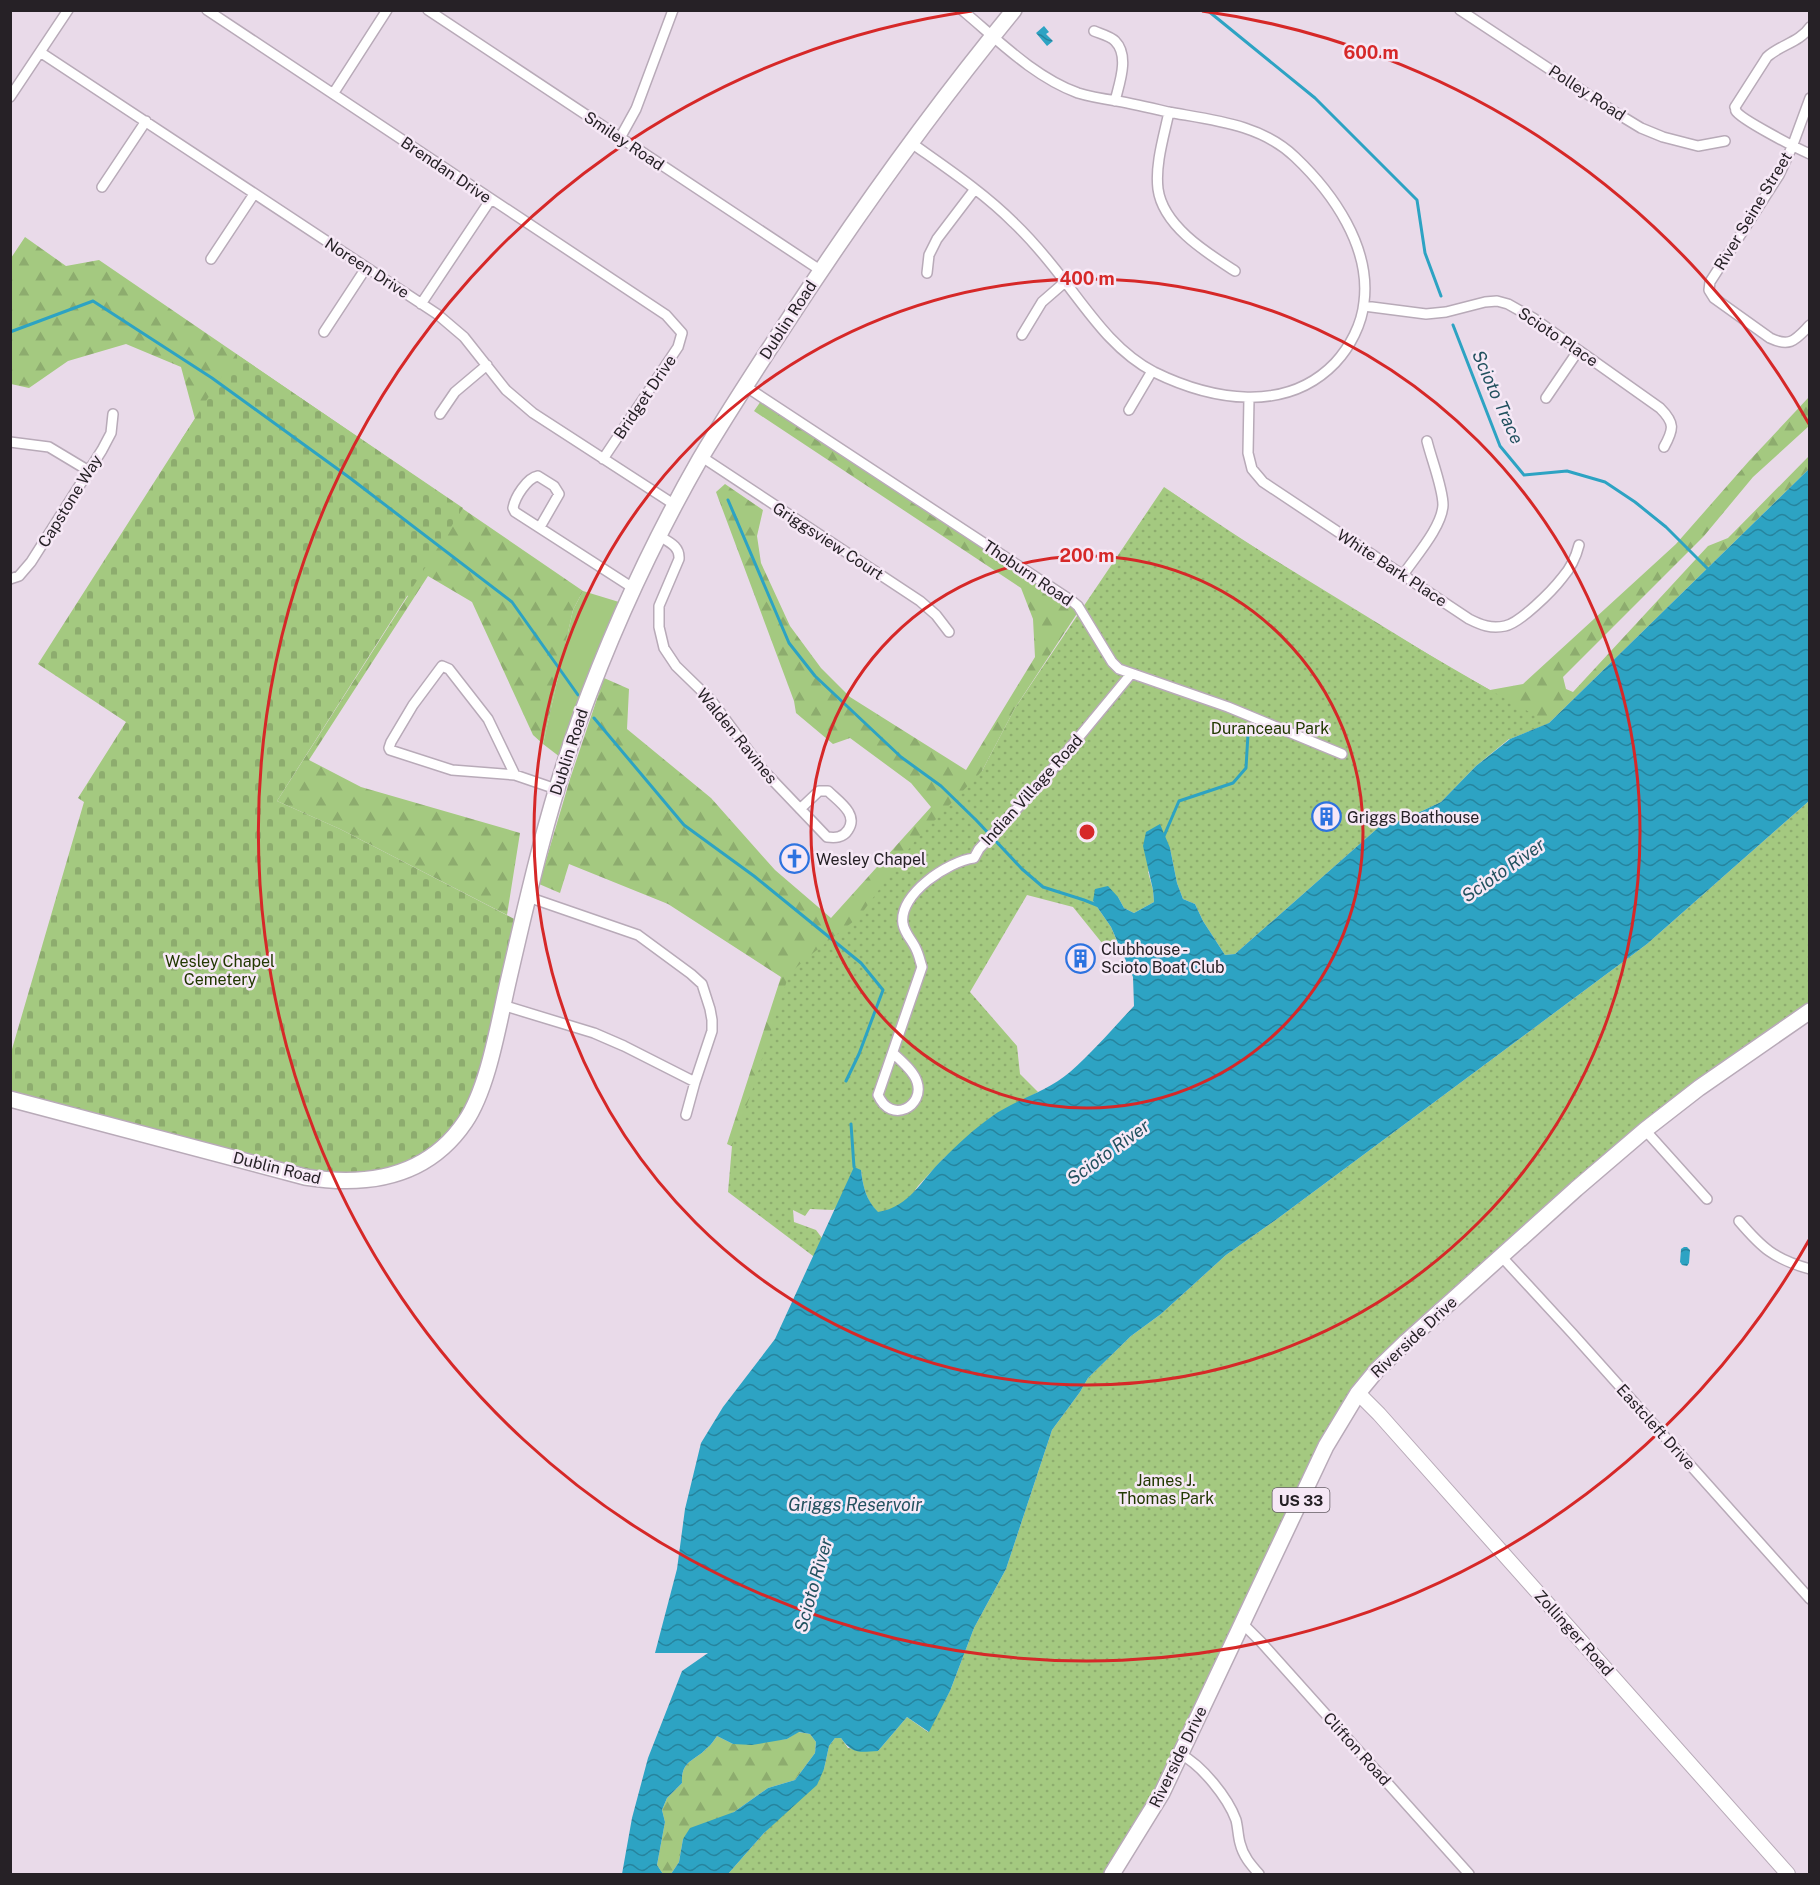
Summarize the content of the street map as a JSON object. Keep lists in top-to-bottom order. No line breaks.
{"streets":{"main road":["Dublin Road","Riverside Drive","US 33","Zollinger Road"],"street":["Polley Road","Smiley Road","Brendan Drive","River Seine Street","Noreen Drive","Scioto Place","Bridget Drive","Capstone Way","Griggsview Court","White Bark Place","Thoburn Road","Walden Ravines","Indian Village Road","Eastcleft Drive","Clifton Road"]},"crossings":[["Smiley Road","Dublin Road"],["Brendan Drive","Bridget Drive"],["Noreen Drive","Dublin Road"],["Noreen Drive","Bridget Drive"],["Dublin Road","Griggsview Court"],["Dublin Road","Thoburn Road"],["Dublin Road","Walden Ravines"],["Thoburn Road","Indian Village Road"],["Riverside Drive","Eastcleft Drive"],["Riverside Drive","Zollinger Road"],["Riverside Drive","Clifton Road"]],"water":["Scioto Trace","Scioto River","Griggs Reservoir"],"parks":["Duranceau Park","Wesley Chapel Cemetery","James J. Thomas Park"],"places":{"building":["Griggs Boathouse","Clubhouse - Scioto Boat Club"],"church":["Wesley Chapel"]},"rings":["600 m","400 m","200 m"]}
